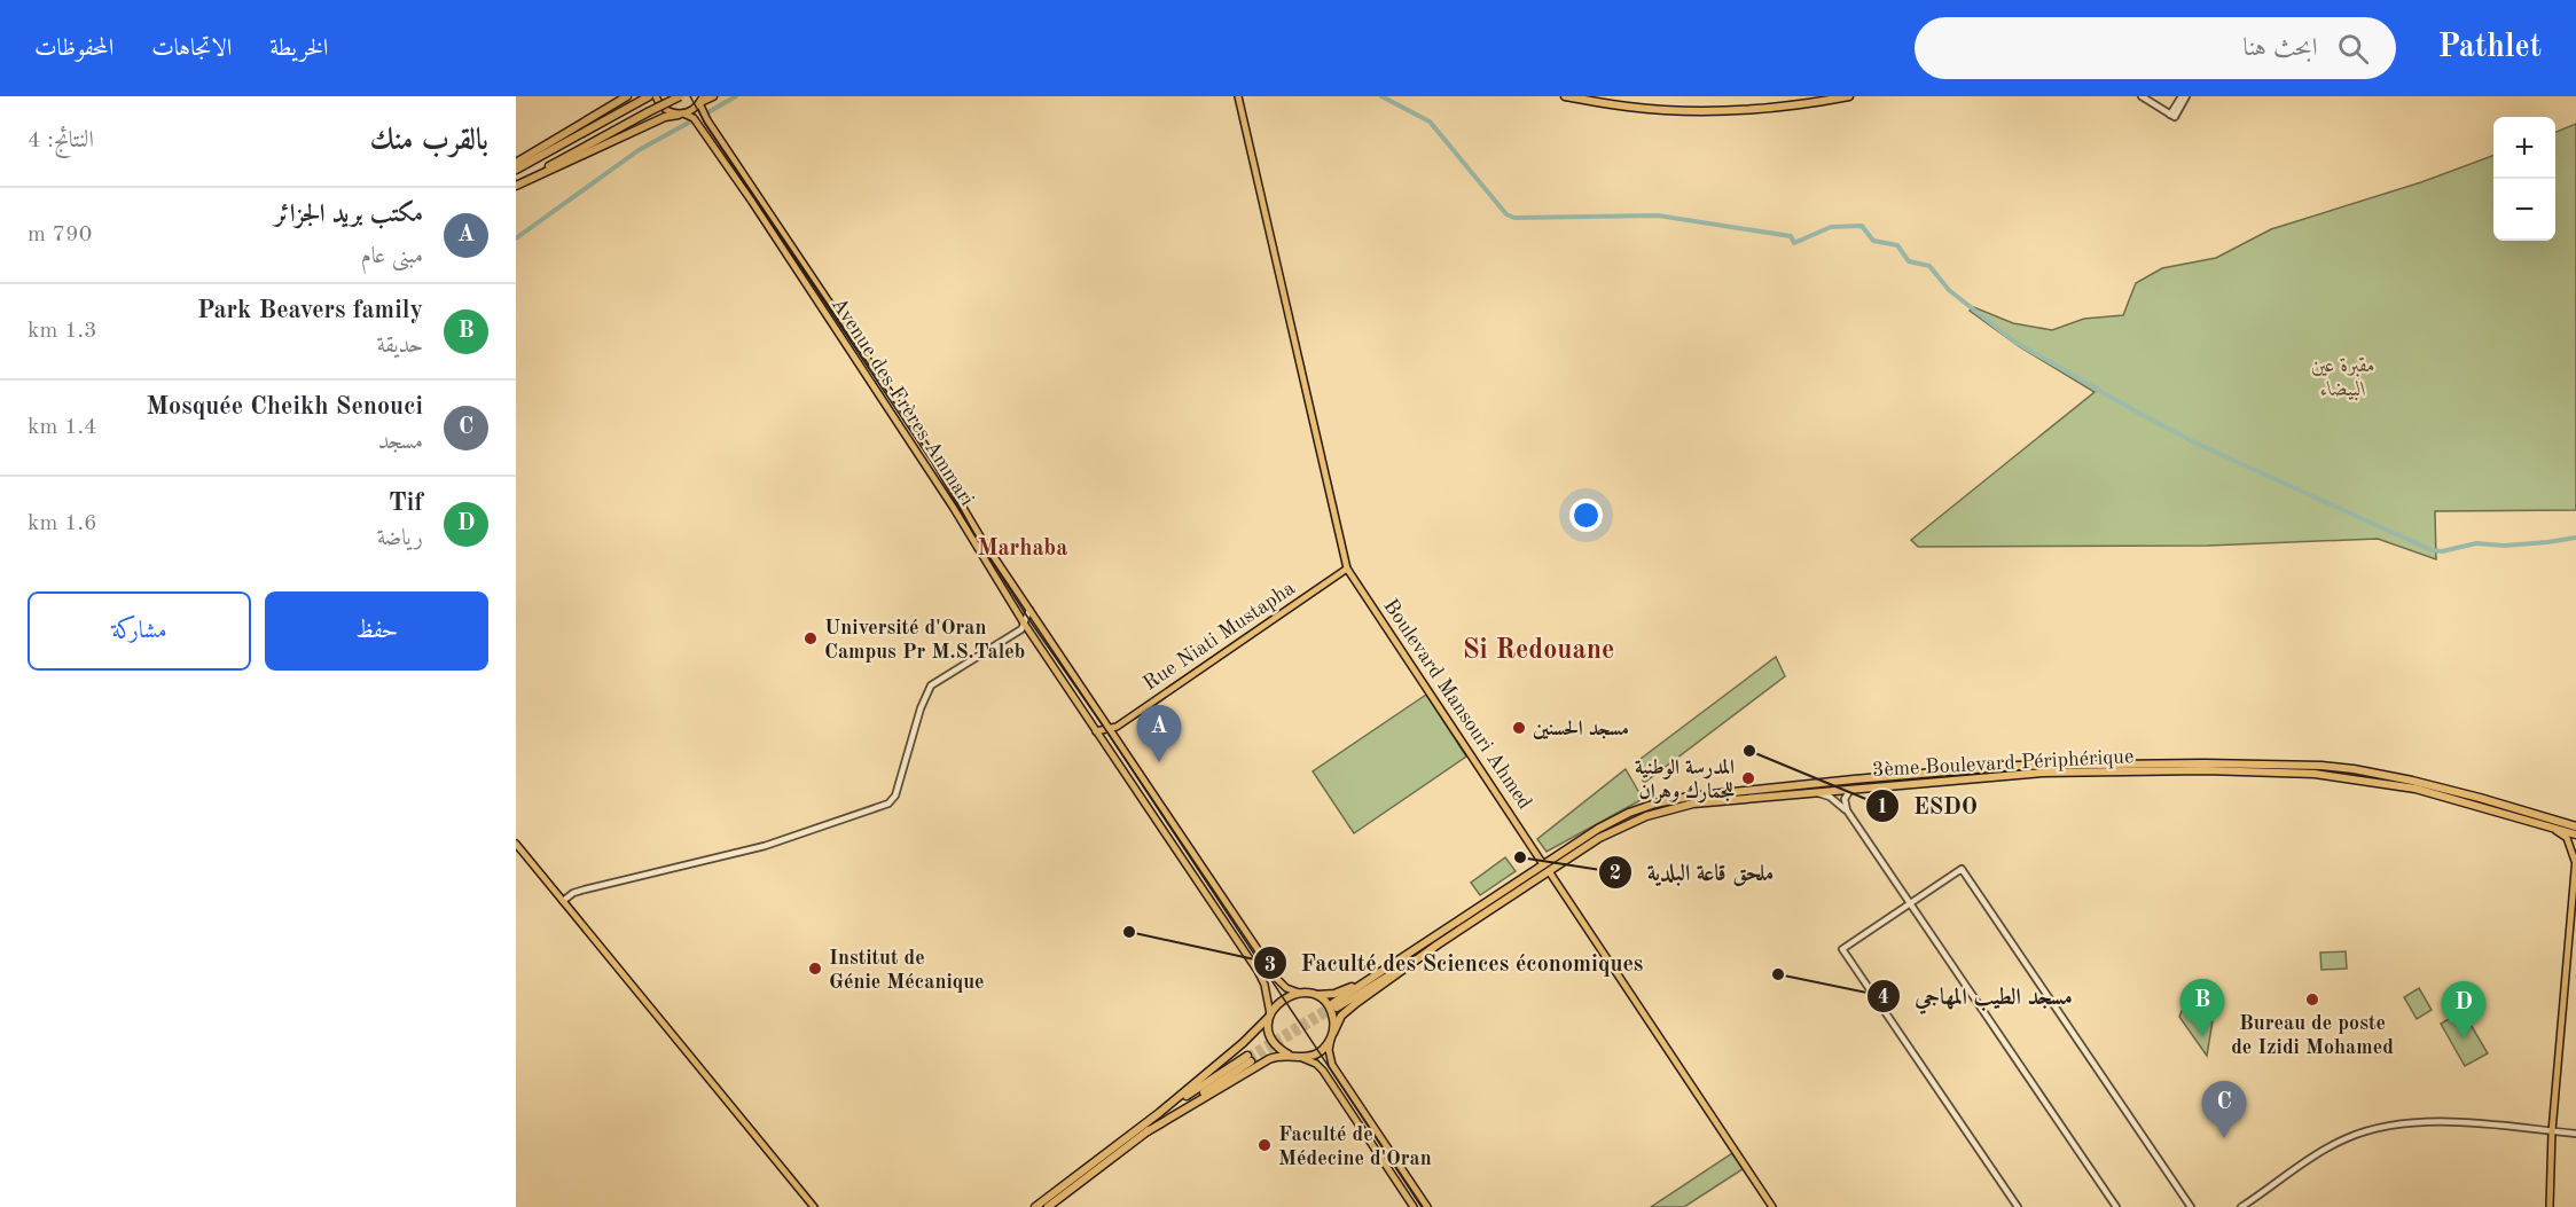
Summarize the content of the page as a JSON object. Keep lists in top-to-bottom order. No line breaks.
{"streets":{"highway":["3ème Boulevard Périphérique"],"main road":["Avenue des Frères Ammari","Rue Niati Mustapha","Boulevard Mansouri Ahmed"]},"crossings":[["Avenue des Frères Ammari","Rue Niati Mustapha"],["Avenue des Frères Ammari","3ème Boulevard Périphérique"],["Rue Niati Mustapha","Boulevard Mansouri Ahmed"],["Boulevard Mansouri Ahmed","3ème Boulevard Périphérique"]],"districts":["Marhaba","Si Redouane"],"parks":["مقبرة عين البيضاء"],"places":["Université d'Oran Campus Pr M.S.Taleb","مسجد الحسنين","ESDO","المدرسة الوطنية للجمارك وهران","ملحق قاعة البلدية","Faculté des Sciences économiques","Institut de Génie Mécanique","مسجد الطيب المهاجي","Bureau de poste de Izidi Mohamed","Faculté de Médecine d'Oran"],"page":{"header":"Pathlet","search":"ابحث هنا","nav":["الخريطة","الاتجاهات","المحفوظات"],"heading":["بالقرب منك","النتائج: 4"],"map_buttons":["+","−"],"list":[{"mark":"A","name":"مكتب بريد الجزائر","note":"مبنى عام","value":"790 m"},{"mark":"B","name":"Park Beavers family","note":"حديقة","value":"1.3 km"},{"mark":"C","name":"Mosquée Cheikh Senouci","note":"مسجد","value":"1.4 km"},{"mark":"D","name":"Tif","note":"رياضة","value":"1.6 km"}],"buttons":["حفظ","مشاركة"],"pins":["A","B","D","C"]}}
